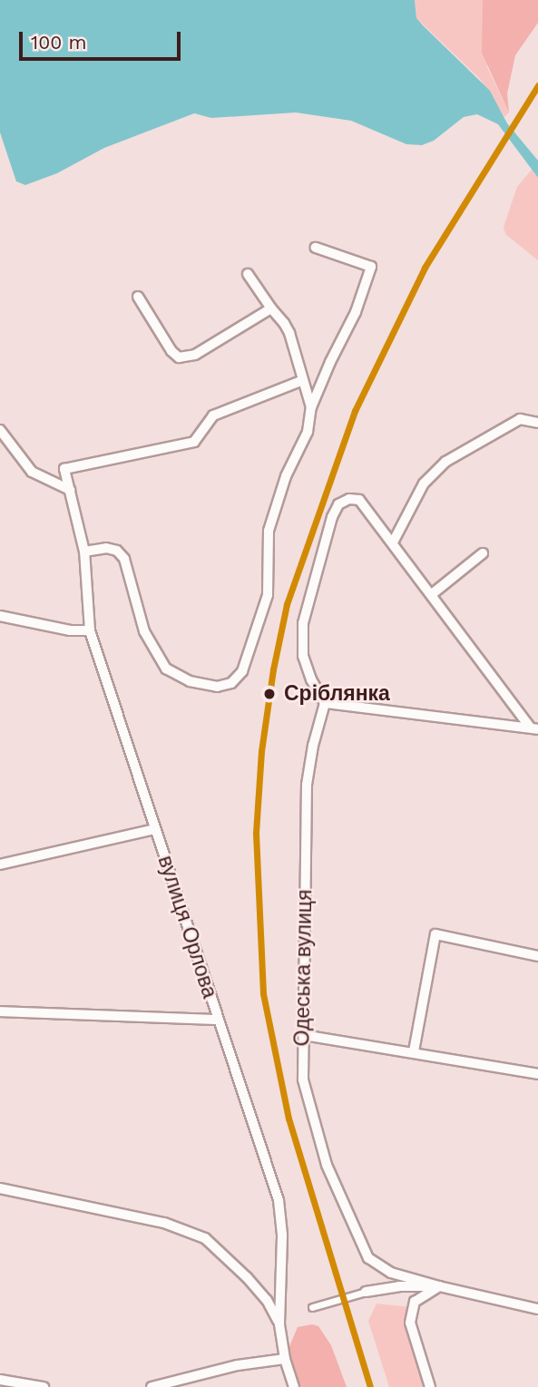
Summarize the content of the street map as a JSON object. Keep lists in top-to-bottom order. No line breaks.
{"streets":{"street":["вулиця Орлова","Одеська вулиця"]},"places":["Сріблянка"],"scale_bar":"100 m"}
